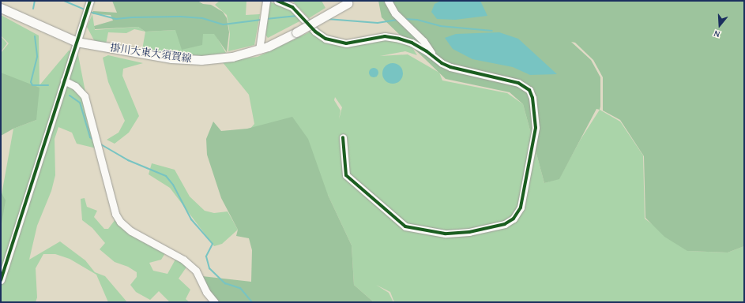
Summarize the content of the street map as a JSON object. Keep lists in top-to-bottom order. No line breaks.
{"streets":{"main road":["掛川大東大須賀線"]},"north":"bottom"}
